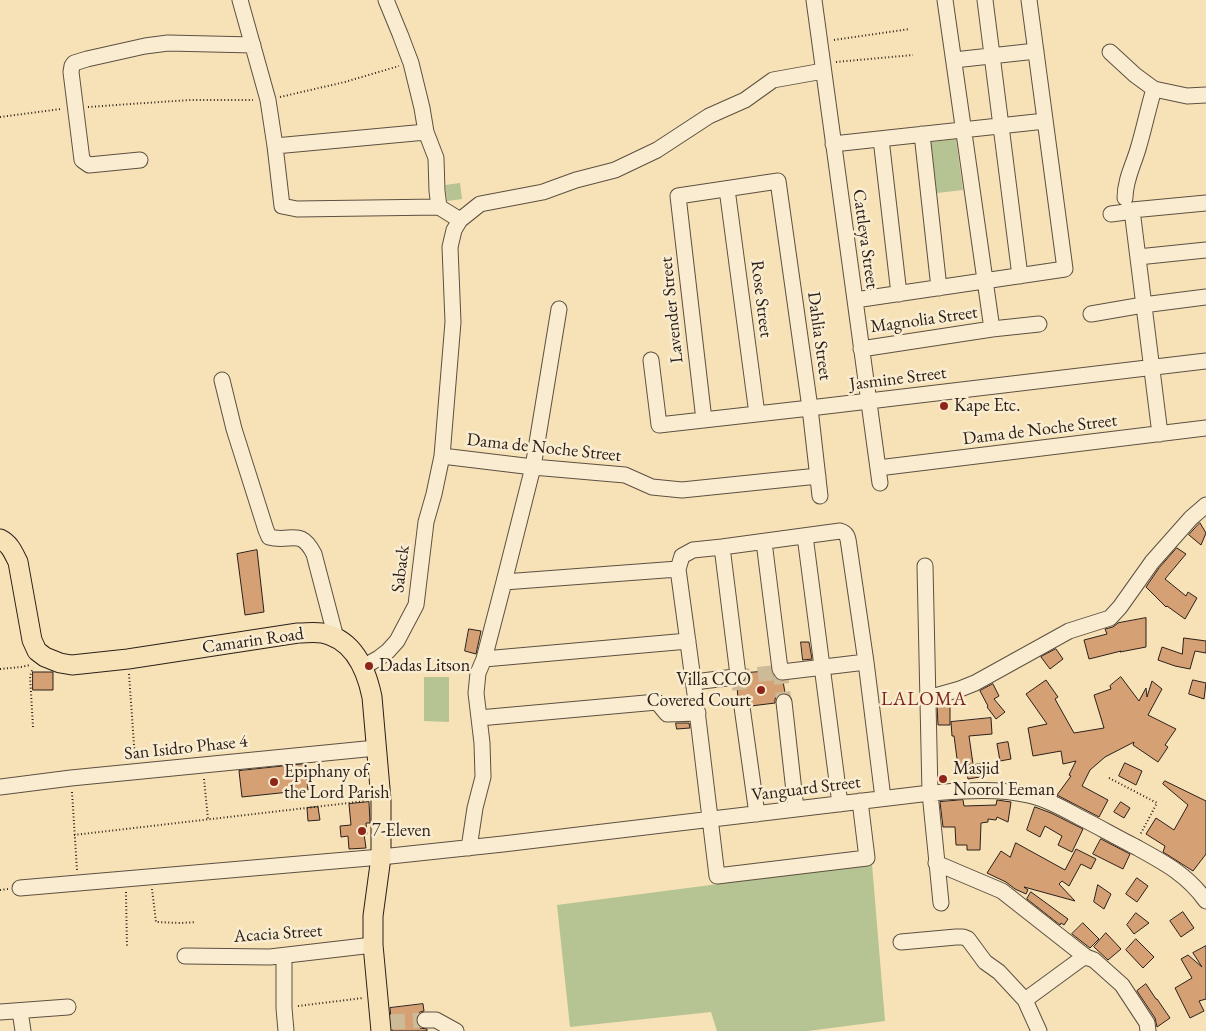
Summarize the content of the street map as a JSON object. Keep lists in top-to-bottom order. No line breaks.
{"streets":{"main road":["Camarin Road"],"street":["Cattleya Street","Rose Street","Lavender Street","Magnolia Street","Dahlia Street","Jasmine Street","Dama de Noche Street","Saback","San Isidro Phase 4","Vanguard Street","Acacia Street"]},"crossings":[["Cattleya Street","Magnolia Street"],["Cattleya Street","Jasmine Street"],["Cattleya Street","Dama de Noche Street"],["Rose Street","Lavender Street"],["Rose Street","Dahlia Street"],["Rose Street","Jasmine Street"],["Lavender Street","Dahlia Street"],["Lavender Street","Jasmine Street"],["Dahlia Street","Jasmine Street"],["Dahlia Street","Dama de Noche Street"],["Dama de Noche Street","Saback"],["Saback","Camarin Road"],["Camarin Road","San Isidro Phase 4"],["Camarin Road","Vanguard Street"],["Camarin Road","Acacia Street"]],"districts":["LALOMA"],"places":["Kape Etc.","Dadas Litson","Villa CCO Covered Court","Masjid Noorol Eeman","Epiphany of the Lord Parish","7-Eleven"]}
